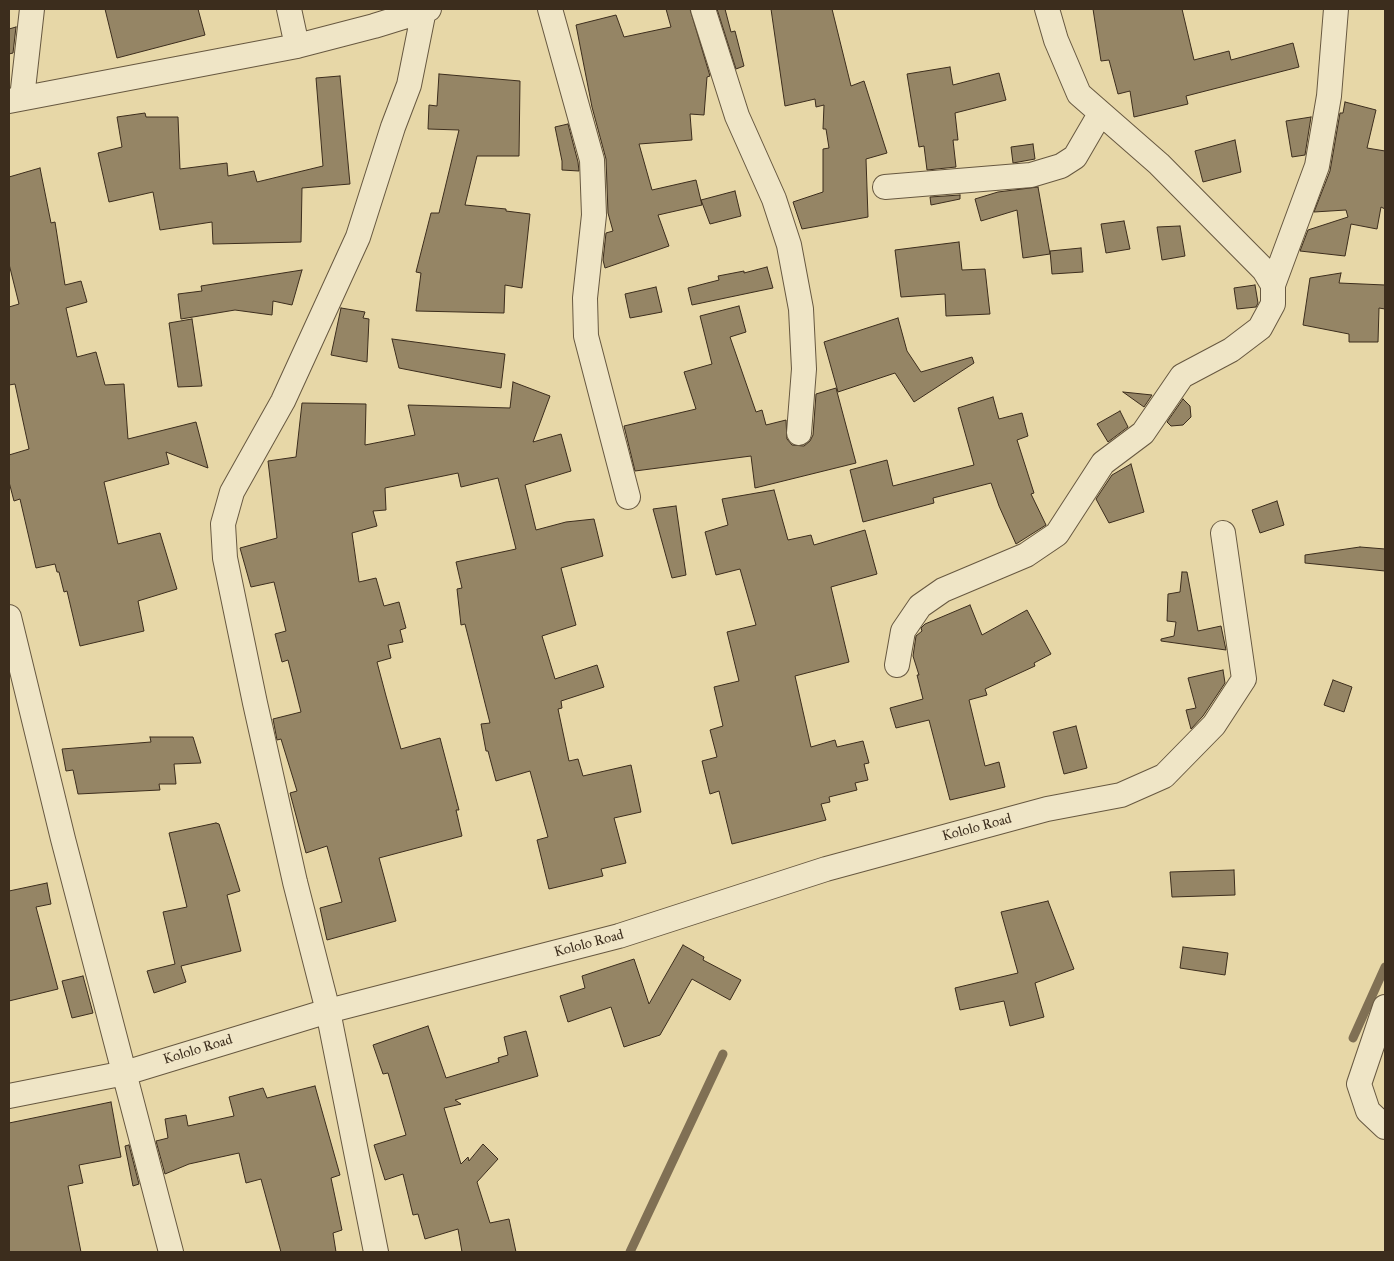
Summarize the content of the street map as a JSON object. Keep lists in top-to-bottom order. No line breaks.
{"streets":{"street":["Kololo Road"]}}
